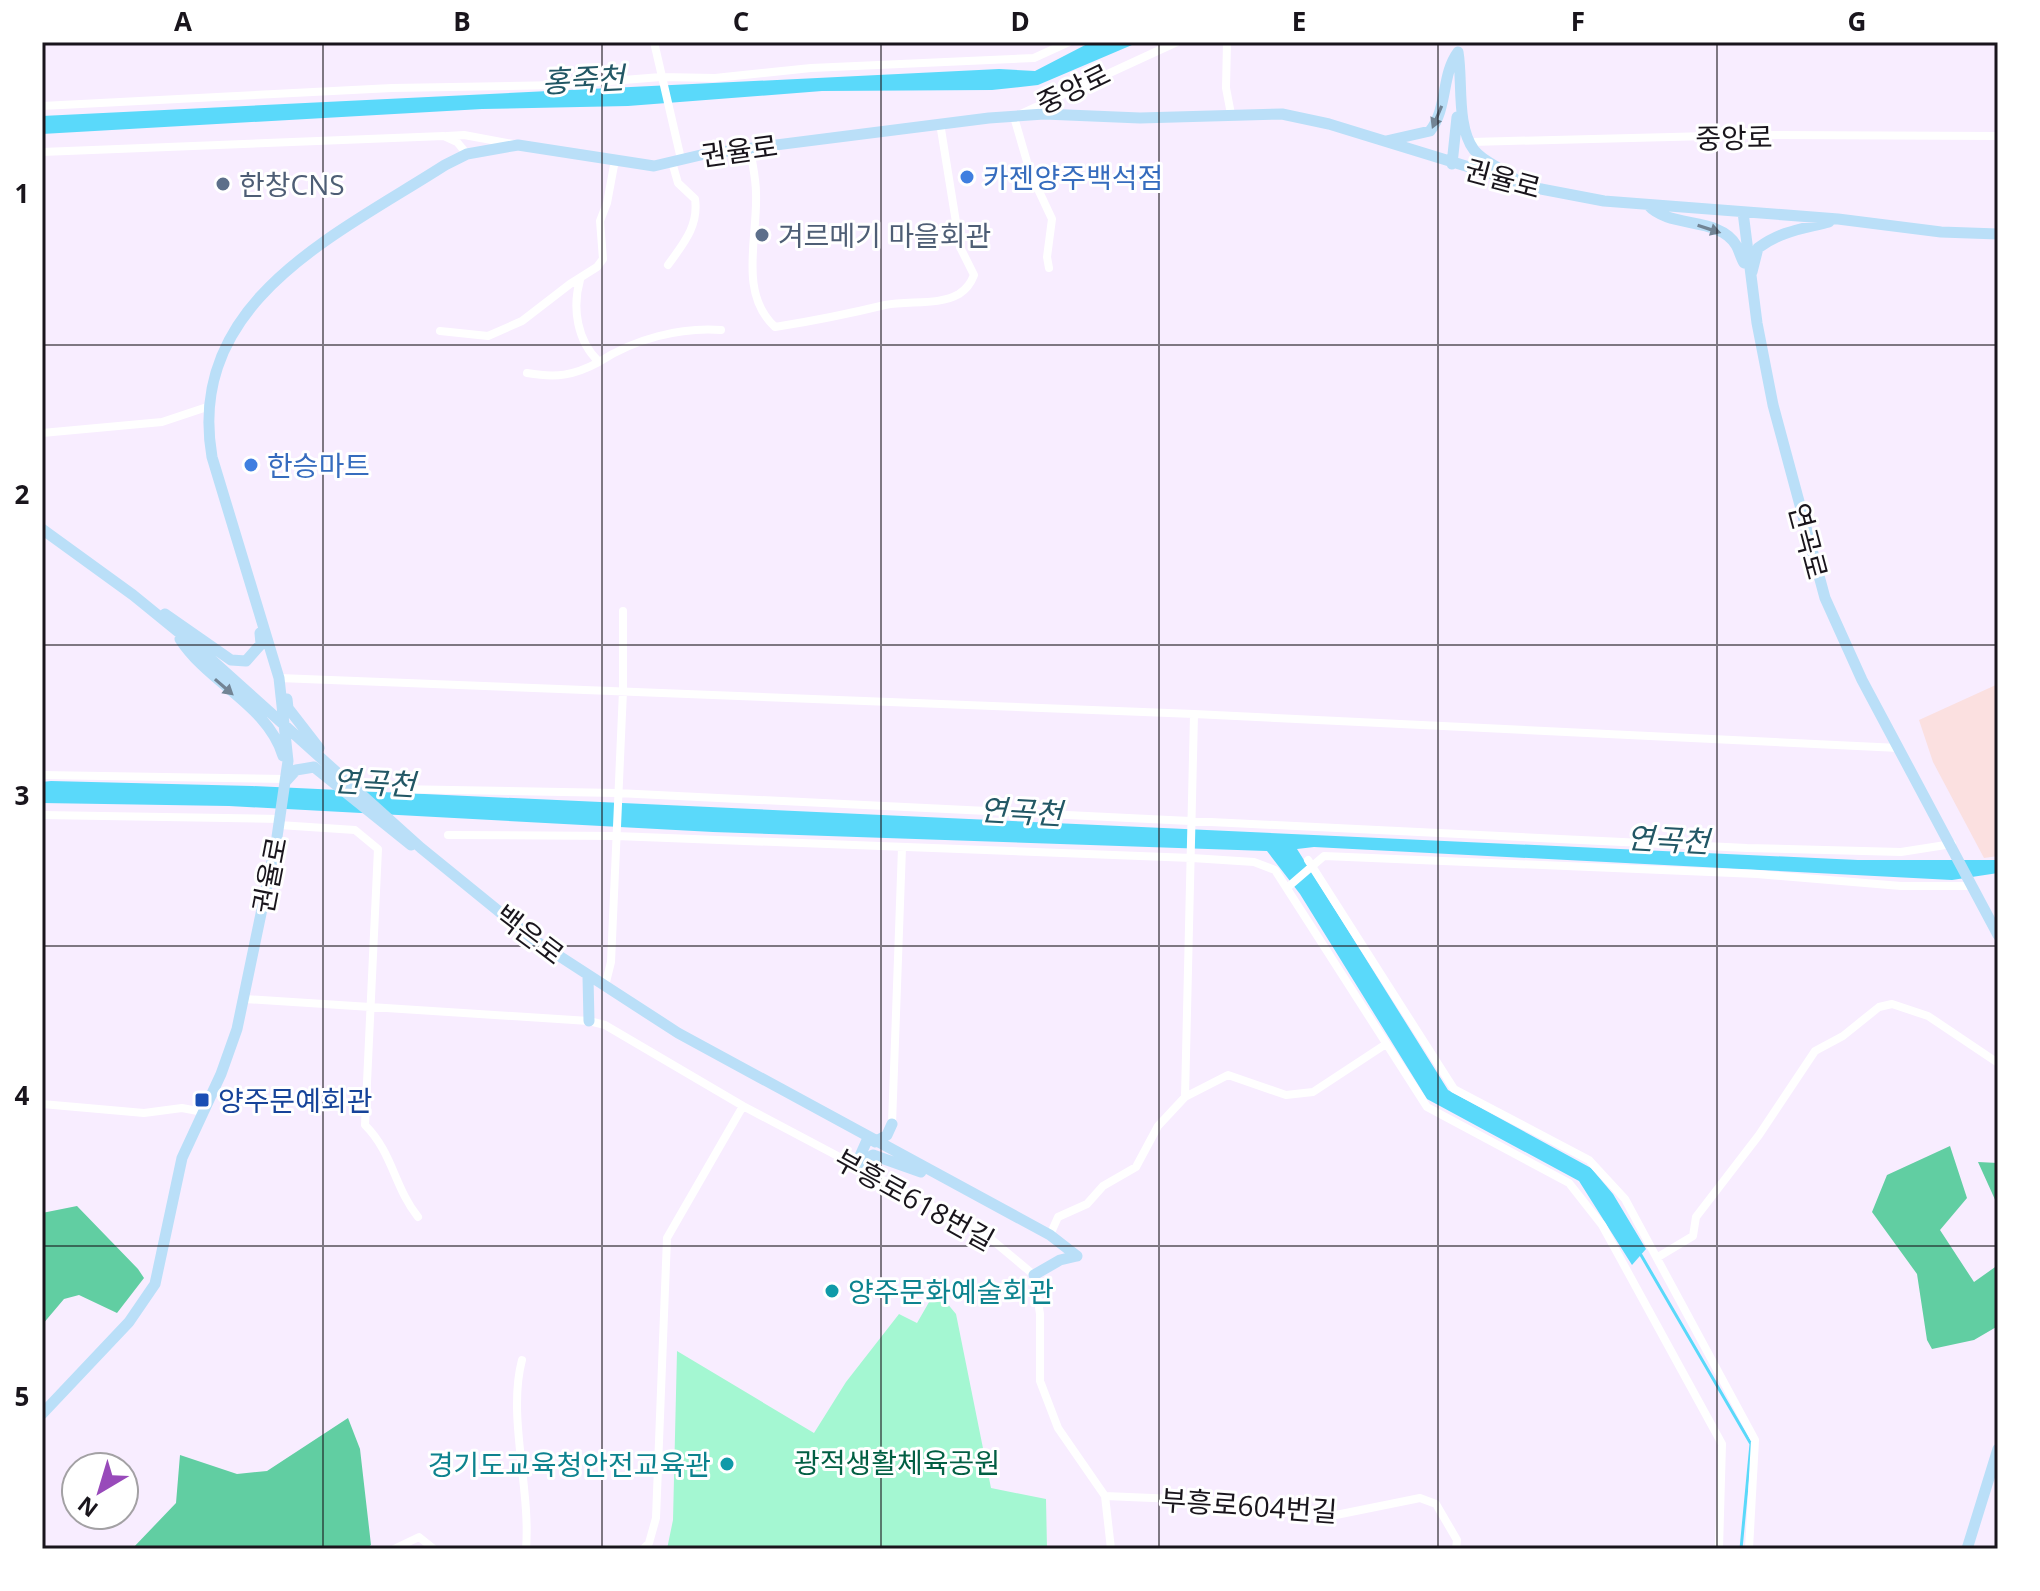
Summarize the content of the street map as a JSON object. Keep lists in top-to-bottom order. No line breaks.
{"streets":{"main road":["권율로","연곡로","백은로"],"street":["중앙로","부흥로618번길","부흥로604번길"]},"crossings":[["중앙로","권율로"],["권율로","연곡로"],["권율로","백은로"],["권율로","부흥로618번길"],["백은로","부흥로618번길"]],"water":["홍죽천","연곡천"],"parks":["광적생활체육공원"],"places":{"other":["카젠양주백석점","한창CNS","겨르메기 마을회관","한승마트","양주문화예술회관","경기도교육청안전교육관"],"transit":["양주문예회관"]},"north":"bottom left","grid":{"columns":["A","B","C","D","E","F","G"],"rows":["1","2","3","4","5"]}}
